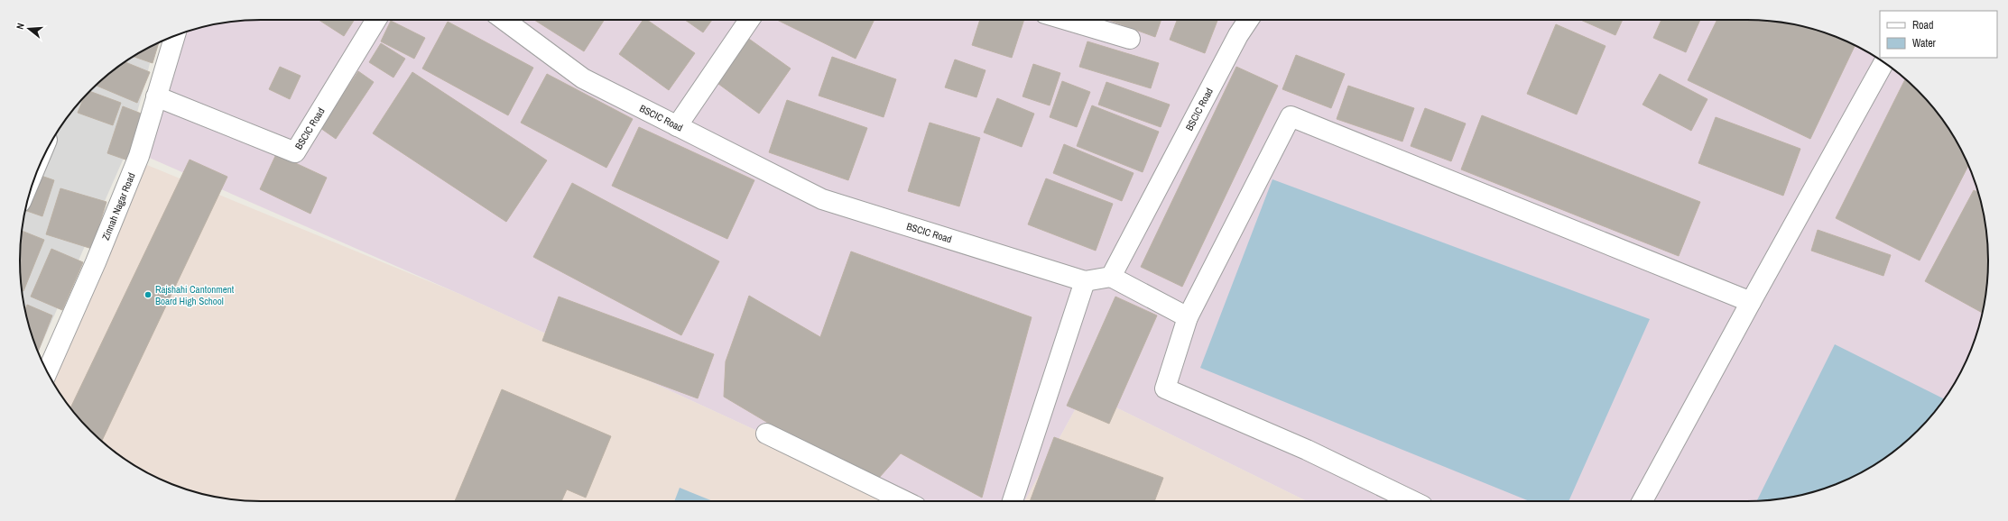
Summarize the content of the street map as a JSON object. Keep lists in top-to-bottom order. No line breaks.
{"streets":{"street":["BSCIC Road","Zinnah Nagar Road"]},"crossings":[["BSCIC Road","Zinnah Nagar Road"]],"places":["Rajshahi Cantonment Board High School"],"legend":["Road","Water"],"north":"left"}
